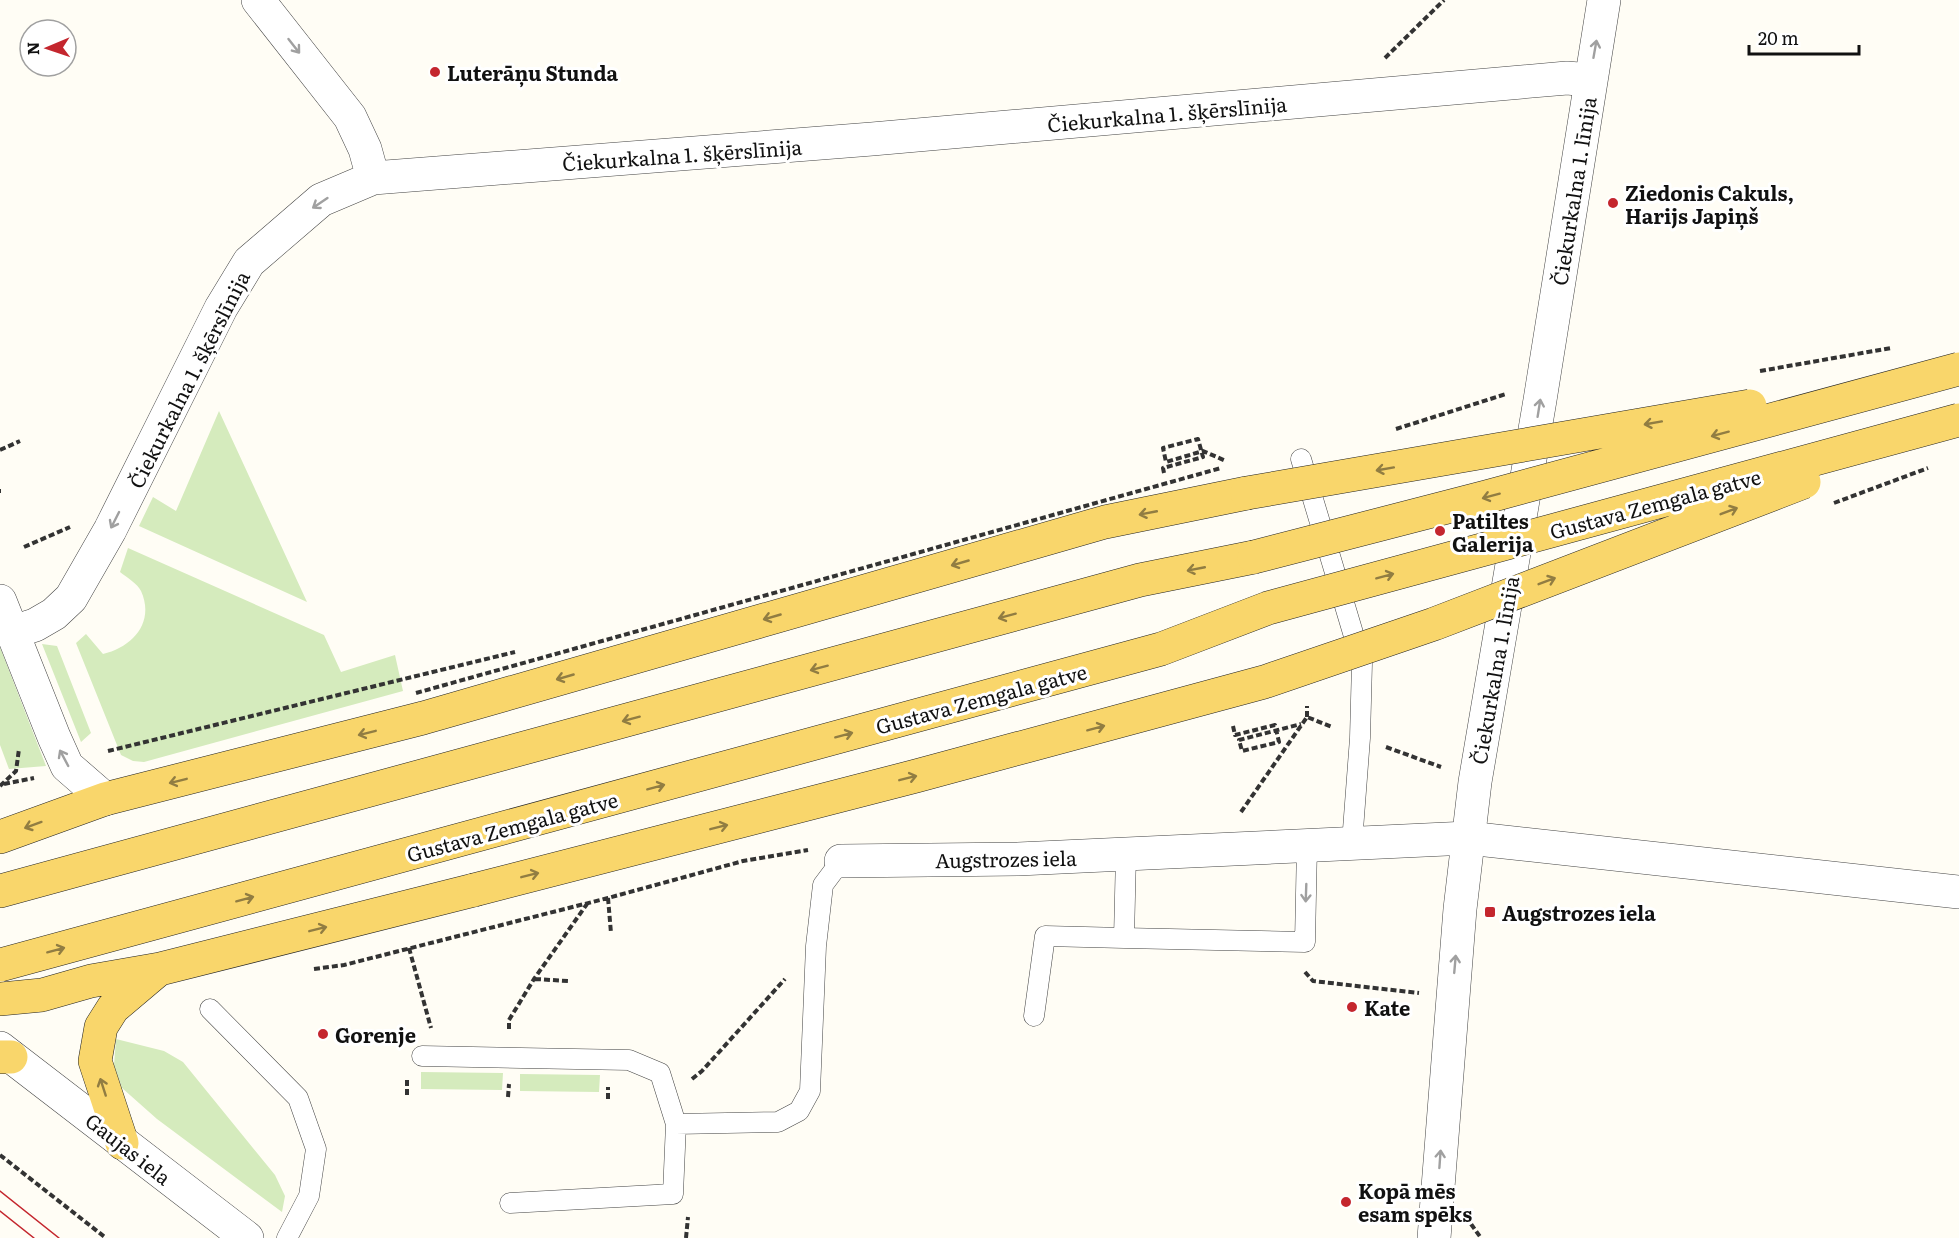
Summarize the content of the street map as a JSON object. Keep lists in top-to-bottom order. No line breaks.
{"streets":{"main road":["Gustava Zemgala gatve"],"street":["Čiekurkalna 1. šķērslīnija","Čiekurkalna 1. līnija","Augstrozes iela","Gaujas iela"]},"crossings":[["Čiekurkalna 1. šķērslīnija","Čiekurkalna 1. līnija"],["Čiekurkalna 1. līnija","Augstrozes iela"]],"one_way":["Čiekurkalna 1. līnija"],"places":{"other":["Luterāņu Stunda","Ziedonis Cakuls, Harijs Japiņš","Patiltes Galerija","Kate","Gorenje","Kopā mēs esam spēks"],"transit":["Augstrozes iela"]},"scale_bar":"20 m","north":"left"}
